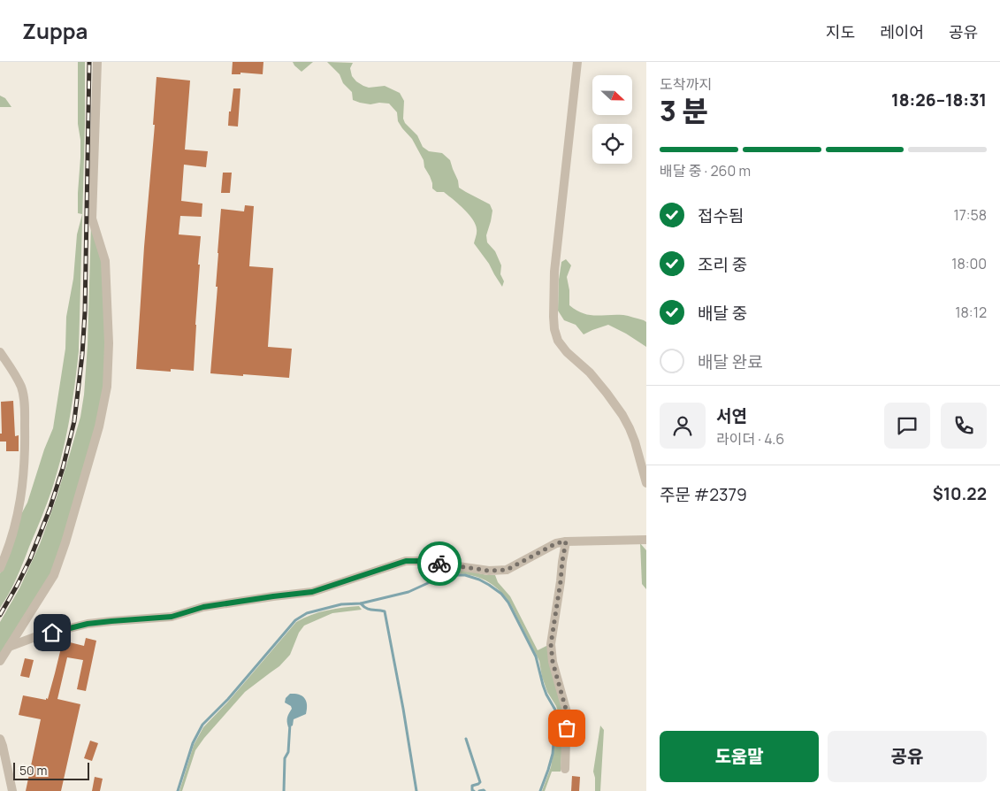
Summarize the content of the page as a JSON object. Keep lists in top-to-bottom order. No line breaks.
{"scale_bar":"50 m","north":"right","page":{"header":"Zuppa","nav":["지도","레이어","공유"],"heading":["3 분","도착까지","18:26–18:31"],"panel":["서연","라이더 · 4.6","주문 #2379","$10.22"],"bar":"배달 중 · 260 m","list":[["접수됨","17:58"],["조리 중","18:00"],["배달 중","18:12"],"배달 완료"],"buttons":["도움말","공유"],"scale":"50 m"}}
